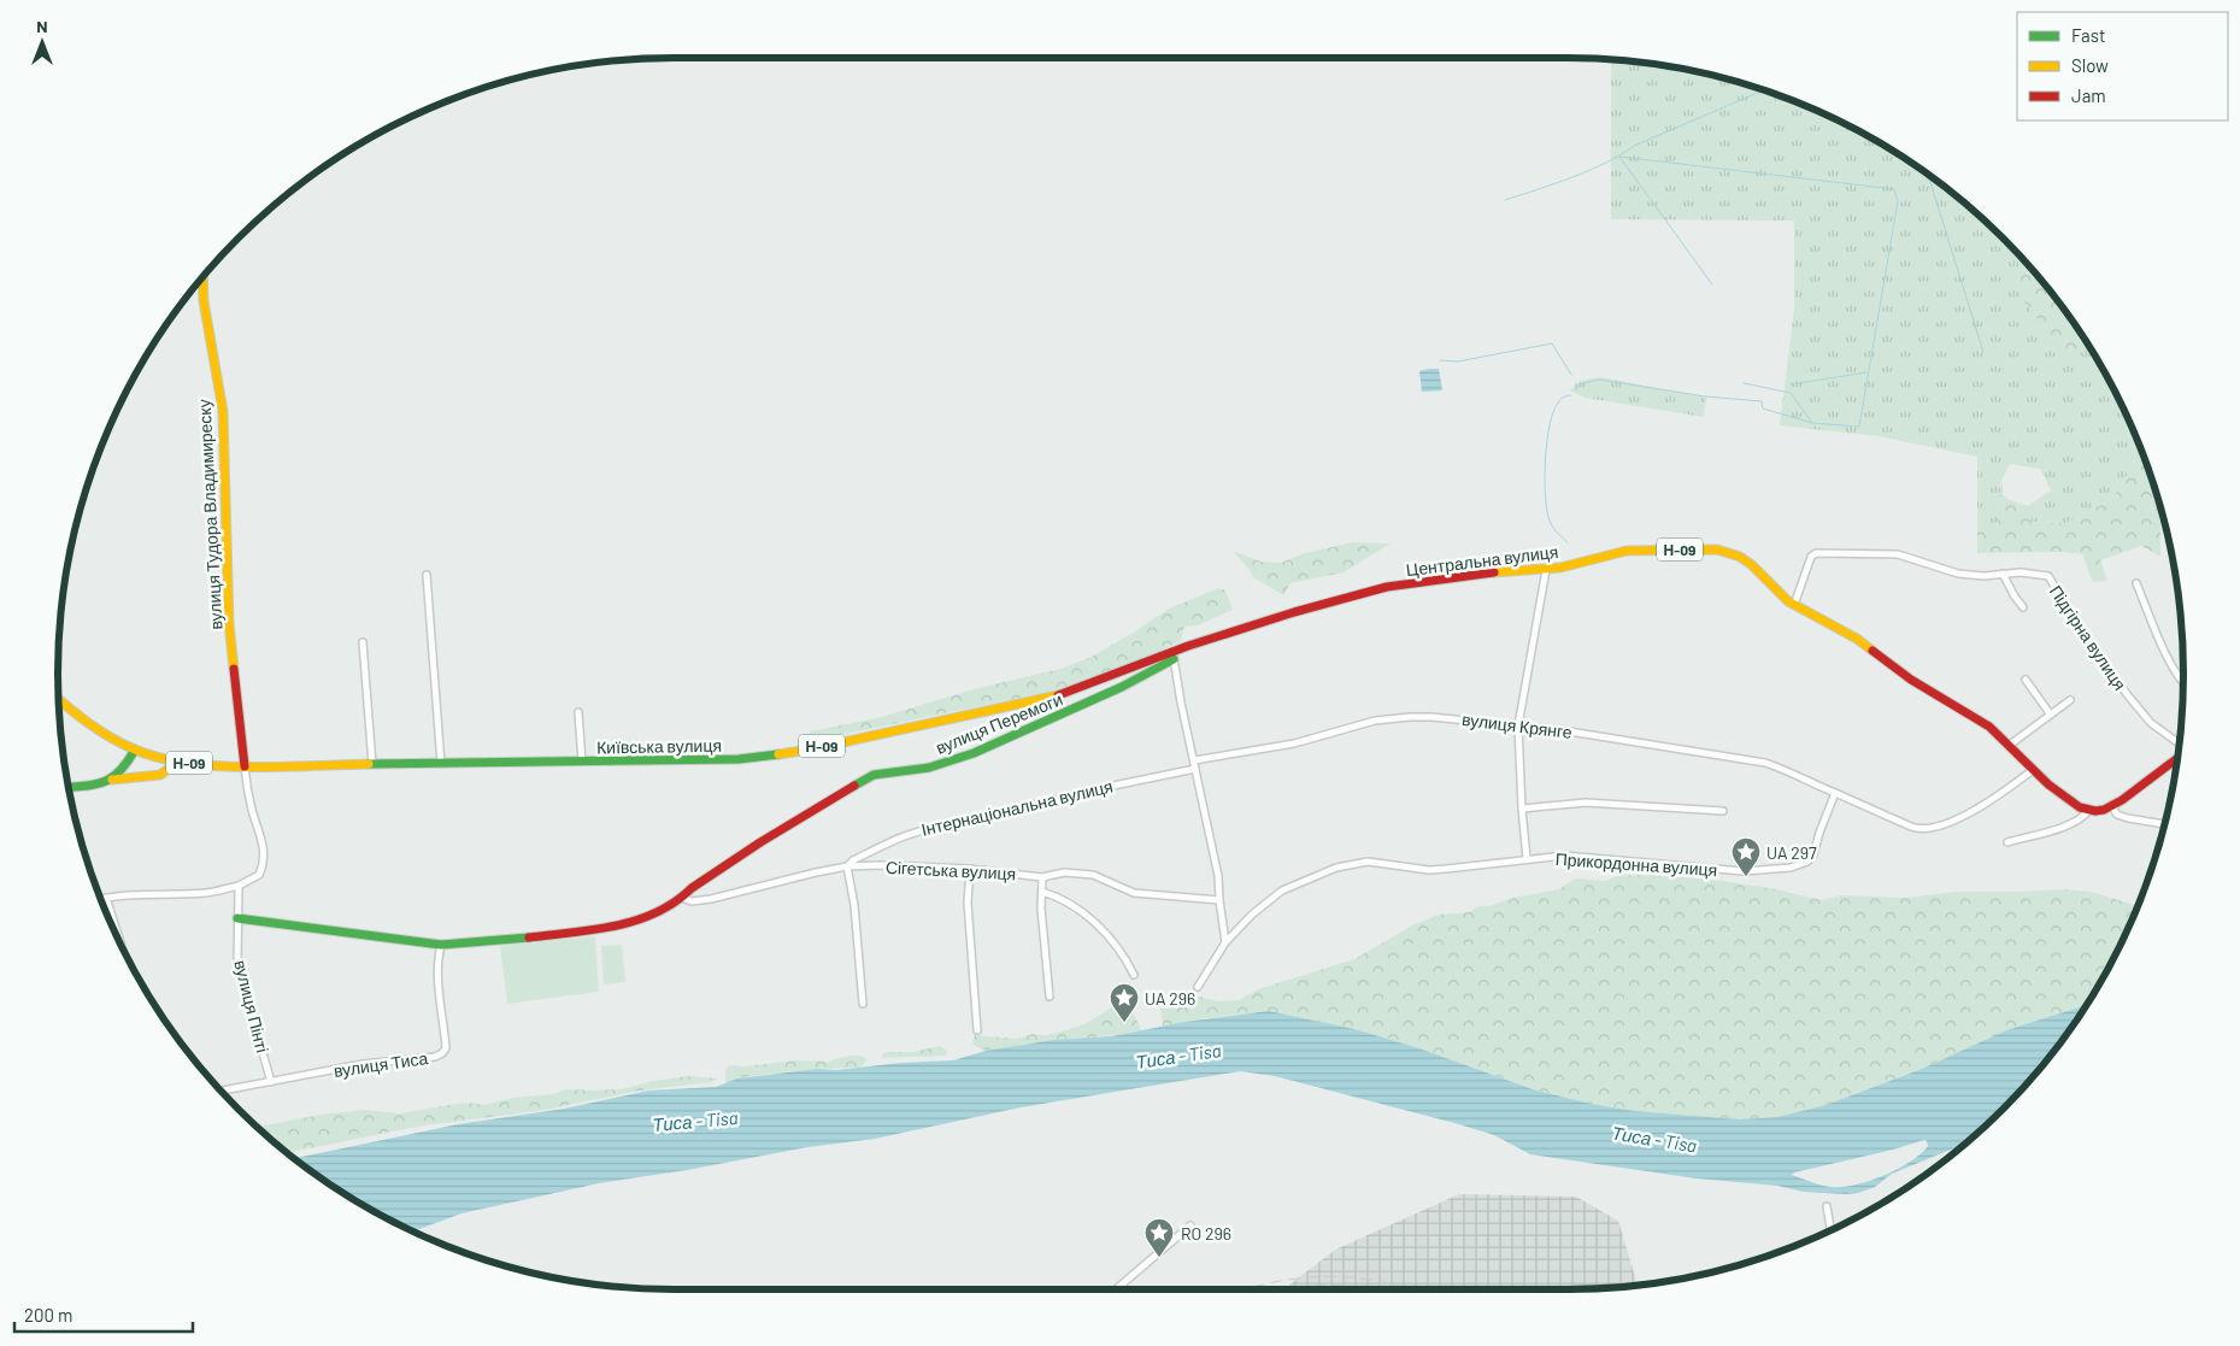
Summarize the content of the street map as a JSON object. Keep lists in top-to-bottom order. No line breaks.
{"streets":{"main road":["вулиця Тудора Владимиреску","Н-09","Центральна вулиця","вулиця Перемоги","Київська вулиця"],"street":["Підгірна вулиця","вулиця Крянге","Інтернаціональна вулиця","Прикордонна вулиця","Сігетська вулиця","вулиця Пінті","вулиця Тиса"]},"crossings":[["вулиця Тудора Владимиреску","Київська вулиця"],["Н-09","Київська вулиця"],["Центральна вулиця","Підгірна вулиця"],["Центральна вулиця","вулиця Перемоги"],["Центральна вулиця","Київська вулиця"],["вулиця Перемоги","Київська вулиця"],["вулиця Перемоги","Сігетська вулиця"],["вулиця Перемоги","вулиця Пінті"],["вулиця Перемоги","вулиця Тиса"],["вулиця Крянге","Прикордонна вулиця"],["Інтернаціональна вулиця","Сігетська вулиця"],["вулиця Пінті","вулиця Тиса"]],"water":["Тиса - Tisa"],"places":{"place":["UA 297","UA 296","RO 296"]},"legend":["Fast","Slow","Jam"],"scale_bar":"200 m","north":"top"}
